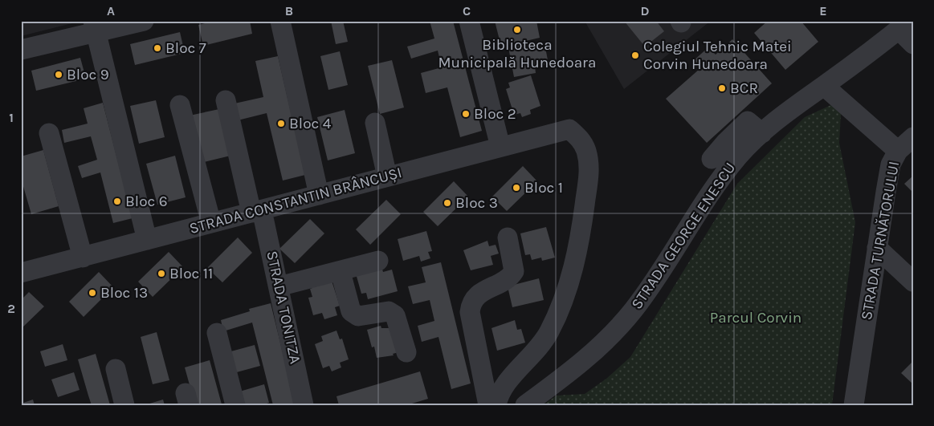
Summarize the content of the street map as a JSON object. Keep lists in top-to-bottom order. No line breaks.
{"streets":{"street":["STRADA CONSTANTIN BRÂNCUȘI","STRADA GEORGE ENESCU","STRADA TURNĂTORULUI","STRADA TONITZA"]},"crossings":[["STRADA CONSTANTIN BRÂNCUȘI","STRADA GEORGE ENESCU"],["STRADA CONSTANTIN BRÂNCUȘI","STRADA TONITZA"],["STRADA GEORGE ENESCU","STRADA TURNĂTORULUI"]],"parks":["Parcul Corvin"],"places":["Biblioteca Municipală Hunedoara","Bloc 7","Colegiul Tehnic Matei Corvin Hunedoara","Bloc 9","BCR","Bloc 2","Bloc 4","Bloc 1","Bloc 6","Bloc 3","Bloc 11","Bloc 13"],"grid":{"columns":["A","B","C","D","E"],"rows":["1","2"]}}
